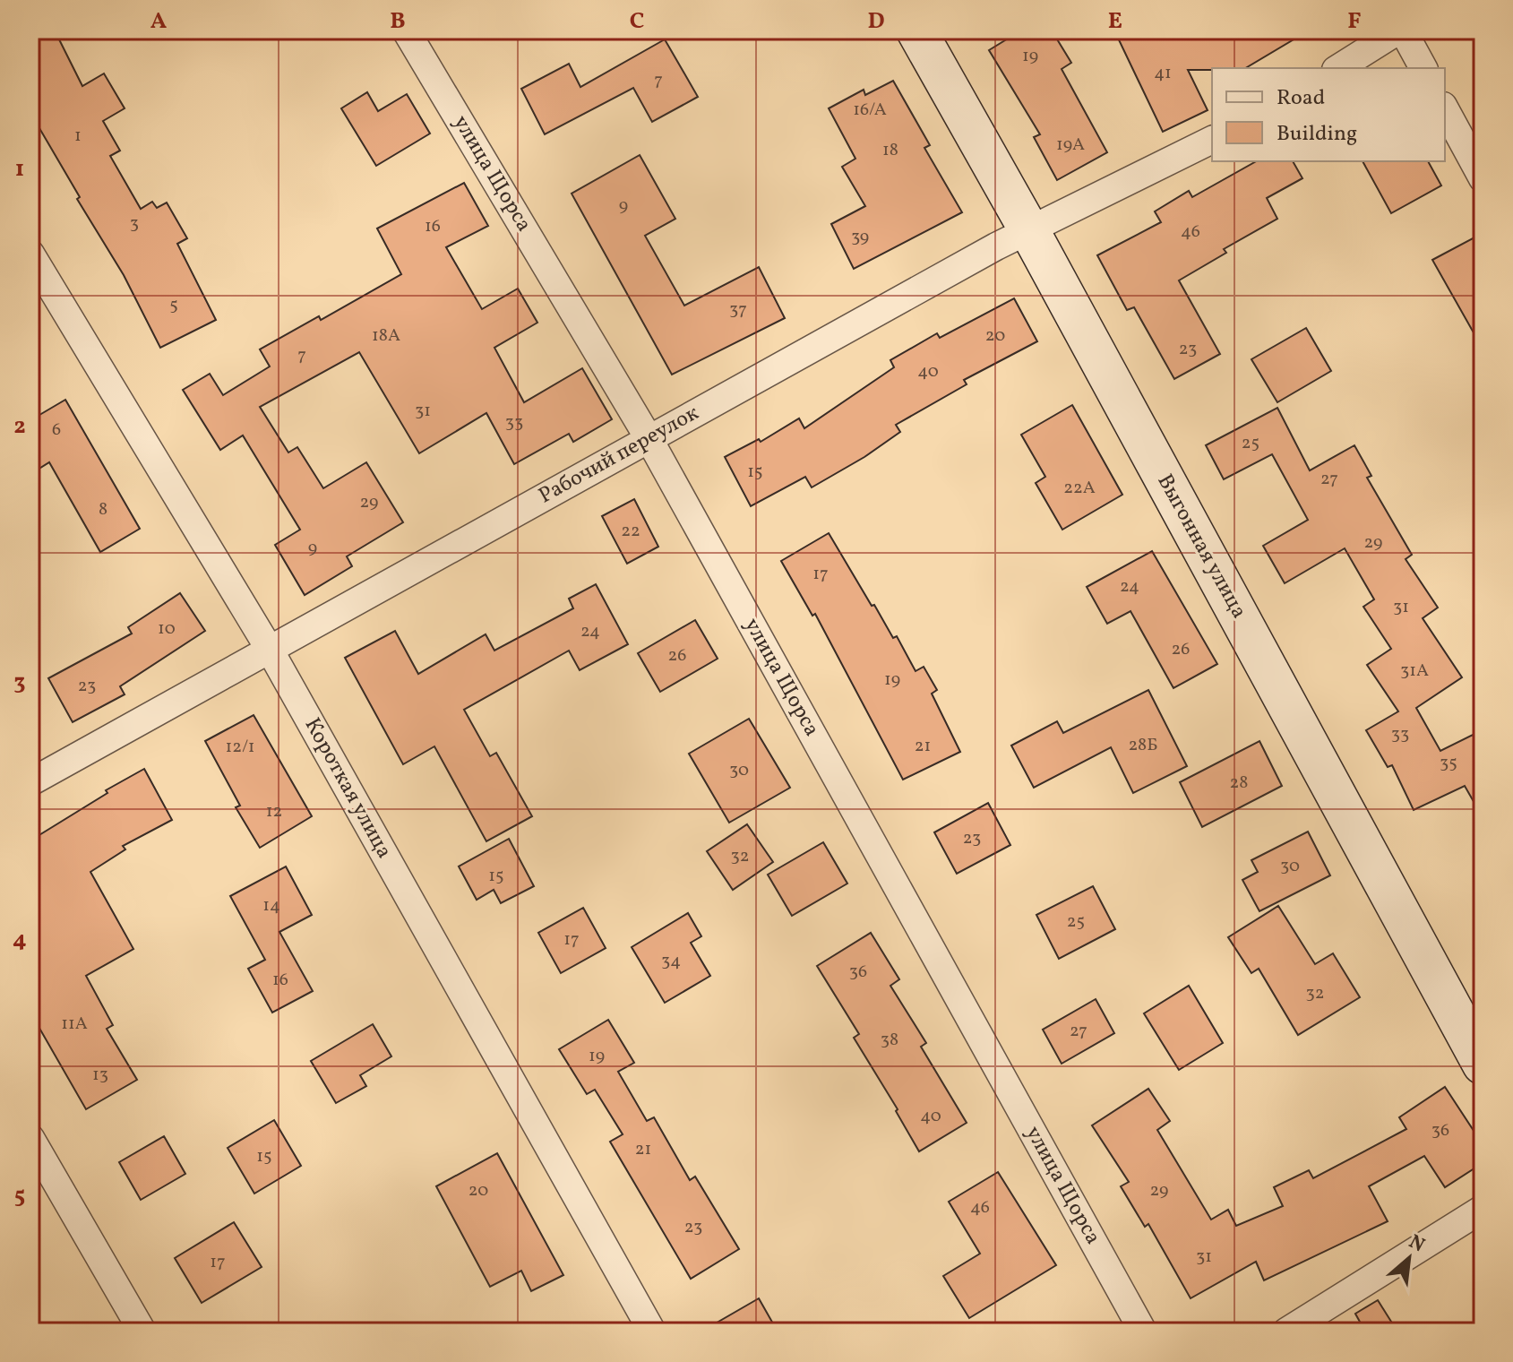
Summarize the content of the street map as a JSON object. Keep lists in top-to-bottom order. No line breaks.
{"streets":{"street":["улица Щорса","Рабочий переулок","Выгонная улица","Короткая улица"]},"crossings":[["улица Щорса","Рабочий переулок"],["Рабочий переулок","Выгонная улица"],["Рабочий переулок","Короткая улица"]],"house_numbers":["19","41","7","16/А","1","19А","18","9","3","16","46","39","5","37","18А","20","23","7","40","31","33","6","25","15","27","22А","29","8","22","29","9","17","24","31","10","24","26","26","31А","19","23","33","28Б","21","12/1","35","30","28","12","23","32","30","15","14","25","17","34","36","16","32","11А","27","38","19","13","40","36","21","15","20","29","46","23","31","17"],"legend":["Road","Building"],"north":"top right","grid":{"columns":["A","B","C","D","E","F"],"rows":["1","2","3","4","5"]}}
